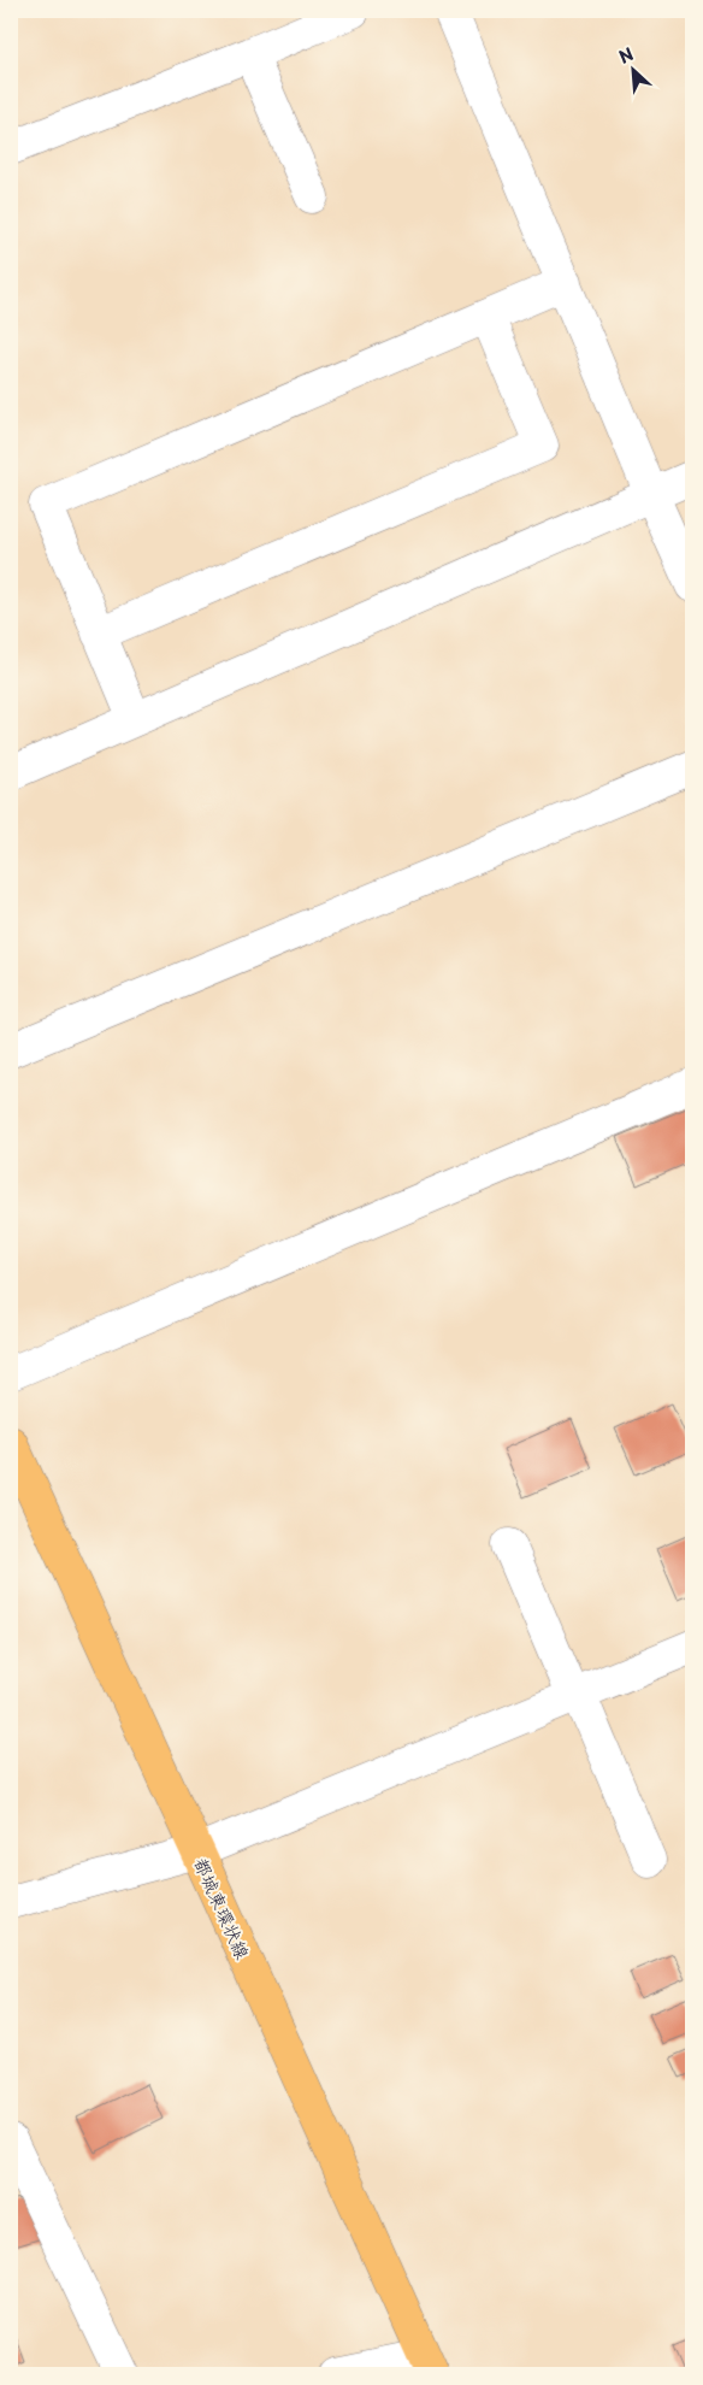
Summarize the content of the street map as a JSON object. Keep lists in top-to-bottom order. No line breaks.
{"streets":{"main road":["都城東環状線"]},"north":"top left"}
